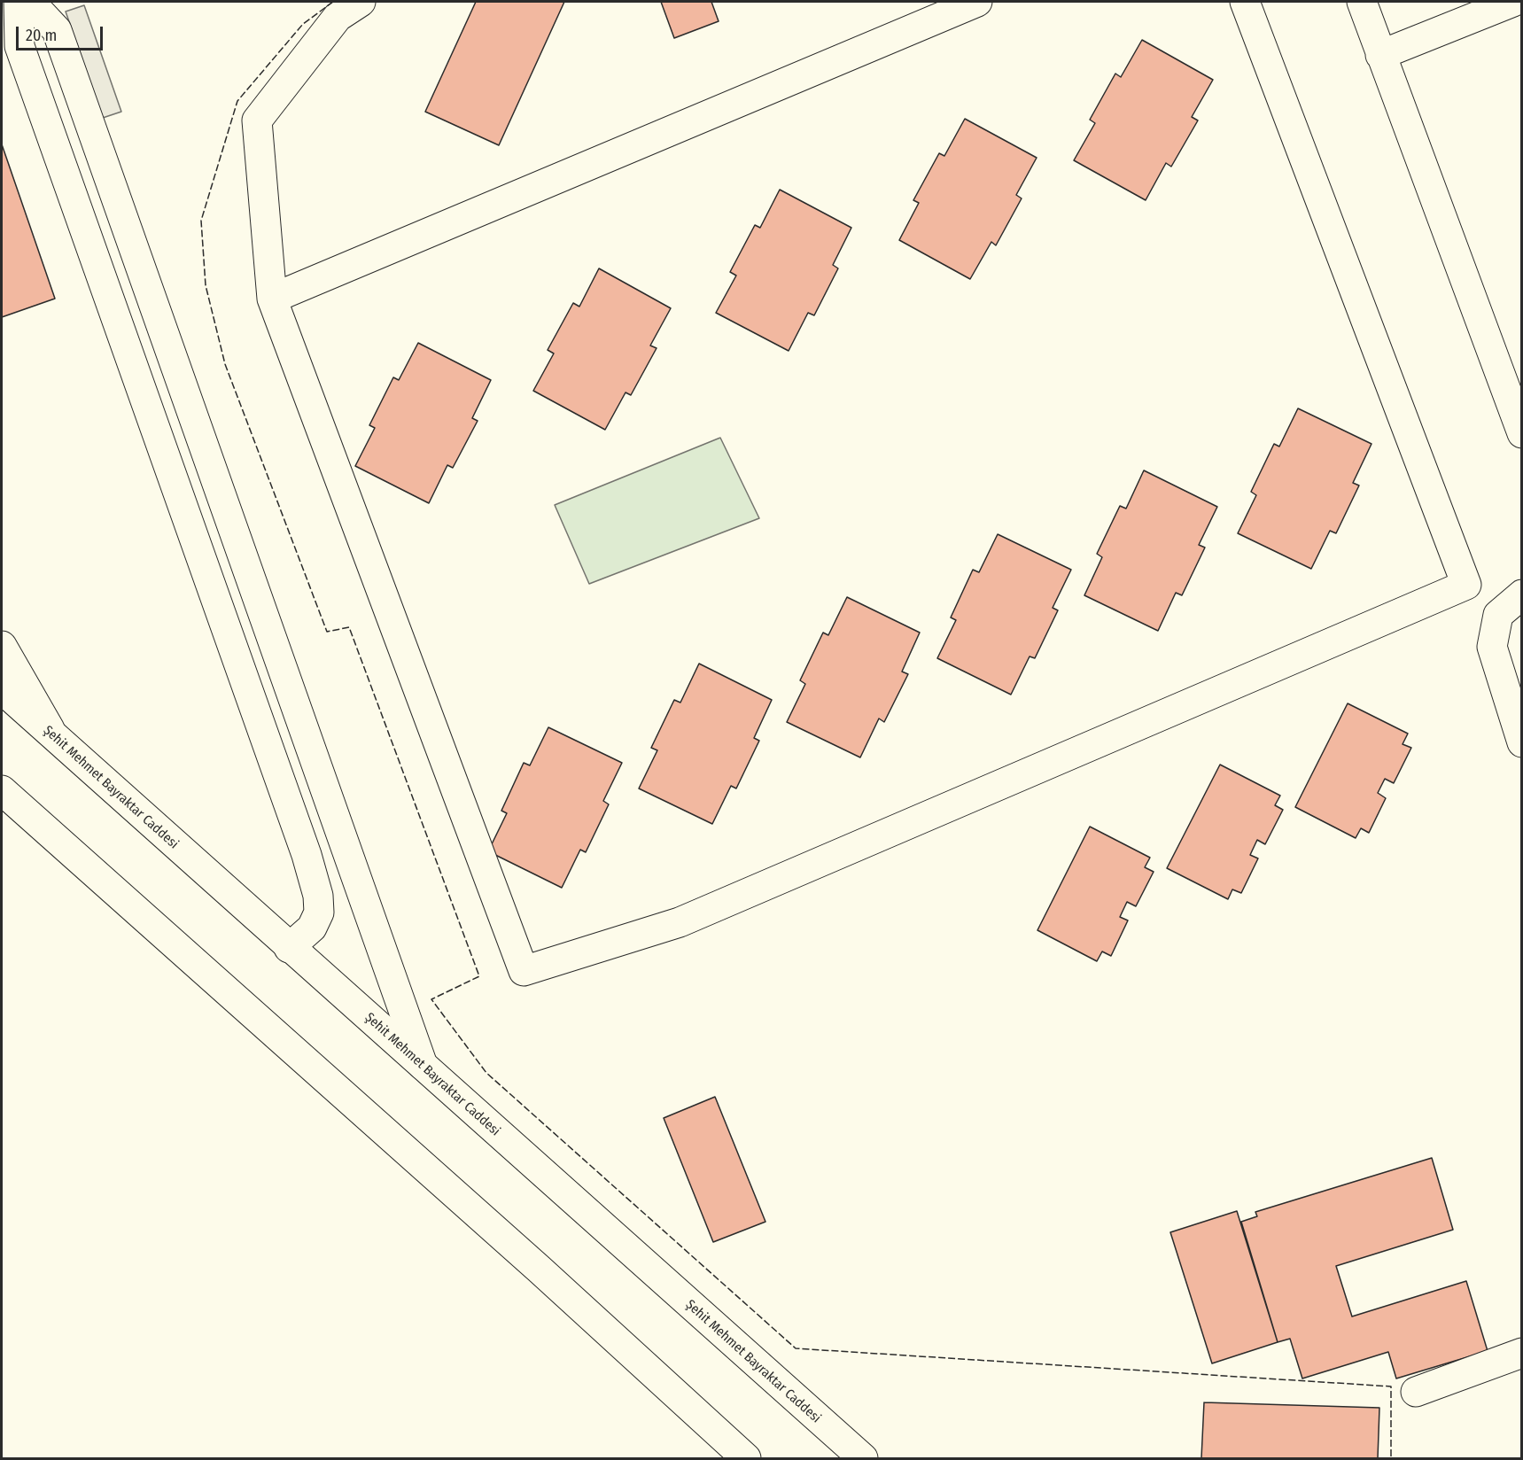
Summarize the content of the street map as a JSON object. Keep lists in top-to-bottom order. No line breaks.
{"streets":{"street":["Şehit Mehmet Bayraktar Caddesi"]},"scale_bar":"20 m"}
